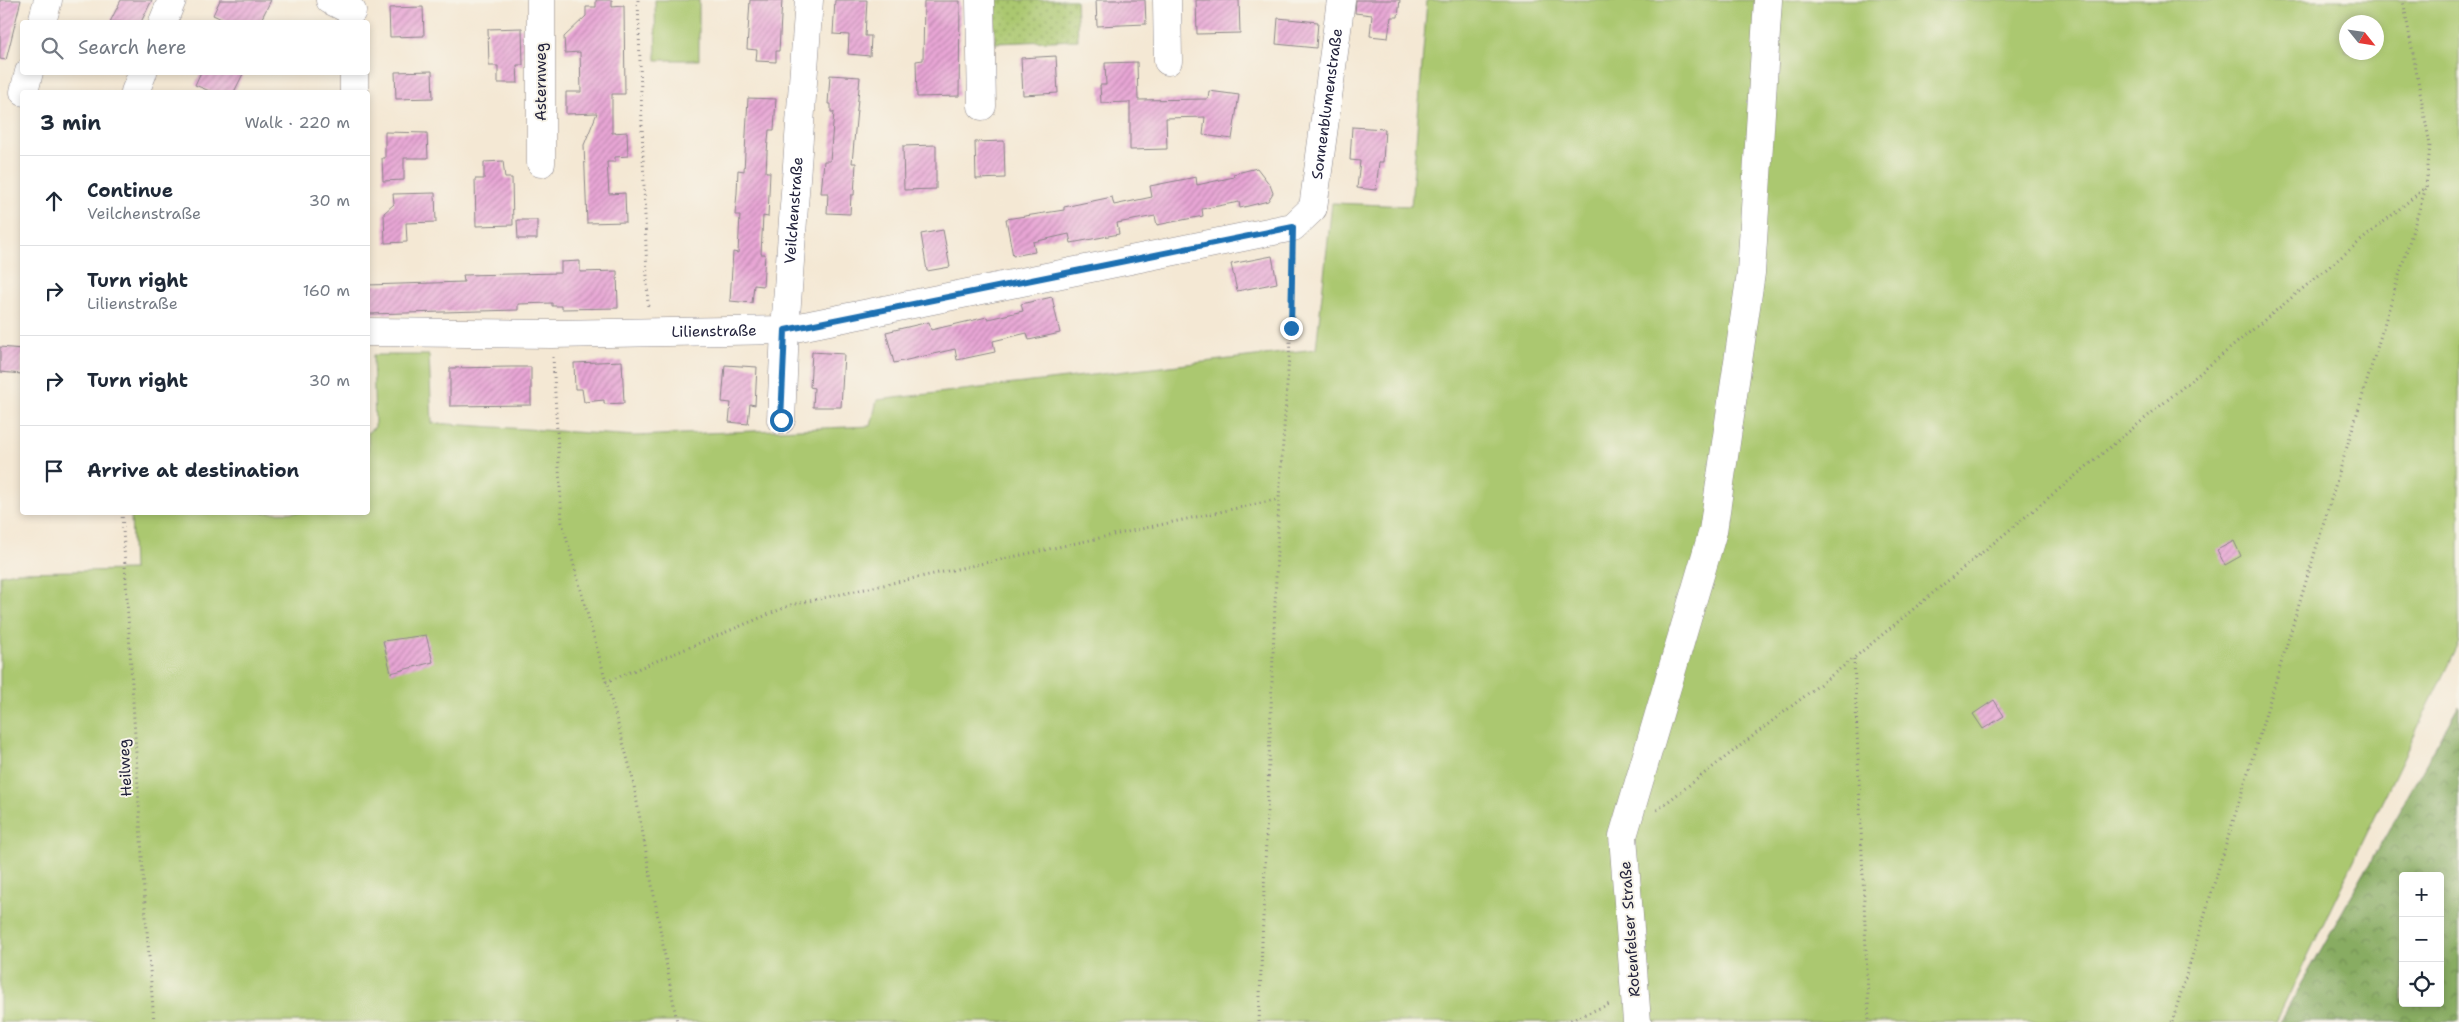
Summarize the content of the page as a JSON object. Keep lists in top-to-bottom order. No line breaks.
{"streets":{"street":["Asternweg","Sonnenblumenstraße","Veilchenstraße","Lilienstraße","Rotenfelser Straße"],"path":["Heilweg"]},"crossings":[["Sonnenblumenstraße","Lilienstraße"],["Veilchenstraße","Lilienstraße"]],"north":"bottom right","page":{"search":"Search here","heading":["3 min","Walk · 220 m"],"list":[["Continue","Veilchenstraße","30 m"],["Turn right","Lilienstraße","160 m"],["Turn right","30 m"],"Arrive at destination"],"map_buttons":["+","−"]}}
